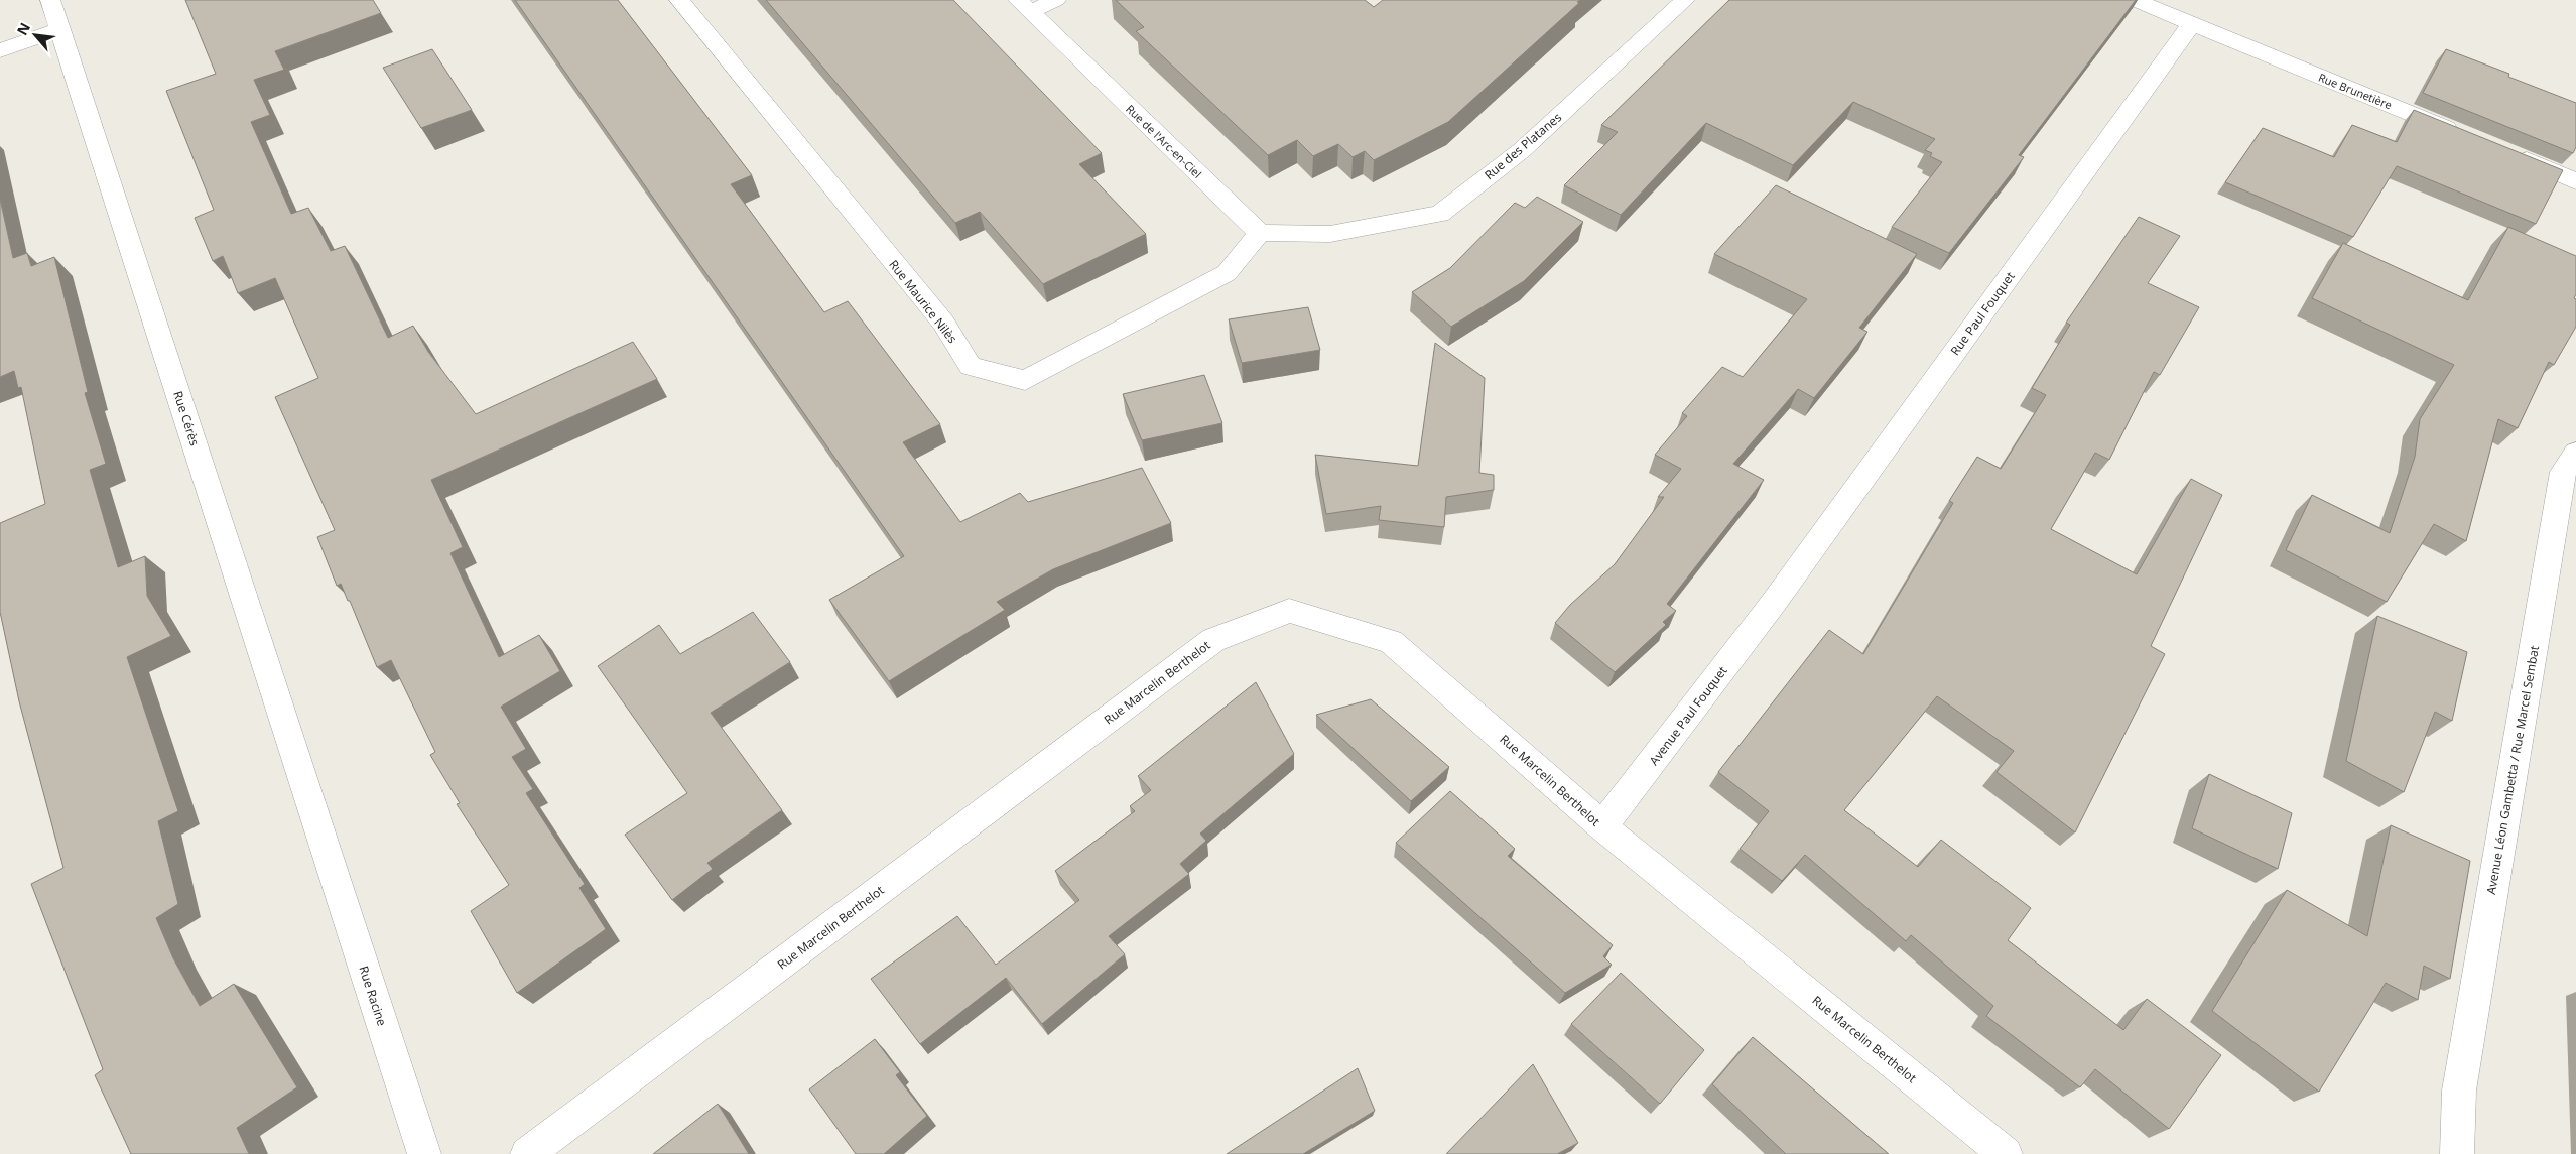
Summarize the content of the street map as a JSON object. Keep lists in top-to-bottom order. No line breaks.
{"streets":{"street":["Rue Brunetière","Rue de l'Arc-en-Ciel","Rue des Platanes","Rue Maurice Nilès","Rue Paul Fouquet","Rue Cérès","Rue Marcelin Berthelot","Avenue Paul Fouquet","Avenue Léon Gambetta / Rue Marcel Sembat","Rue Racine"]},"crossings":[["Rue Brunetière","Rue Paul Fouquet"],["Rue de l'Arc-en-Ciel","Rue des Platanes"],["Rue de l'Arc-en-Ciel","Rue Maurice Nilès"],["Rue des Platanes","Rue Maurice Nilès"],["Rue Paul Fouquet","Avenue Paul Fouquet"],["Rue Cérès","Rue Racine"],["Rue Marcelin Berthelot","Avenue Paul Fouquet"]],"north":"top left"}
